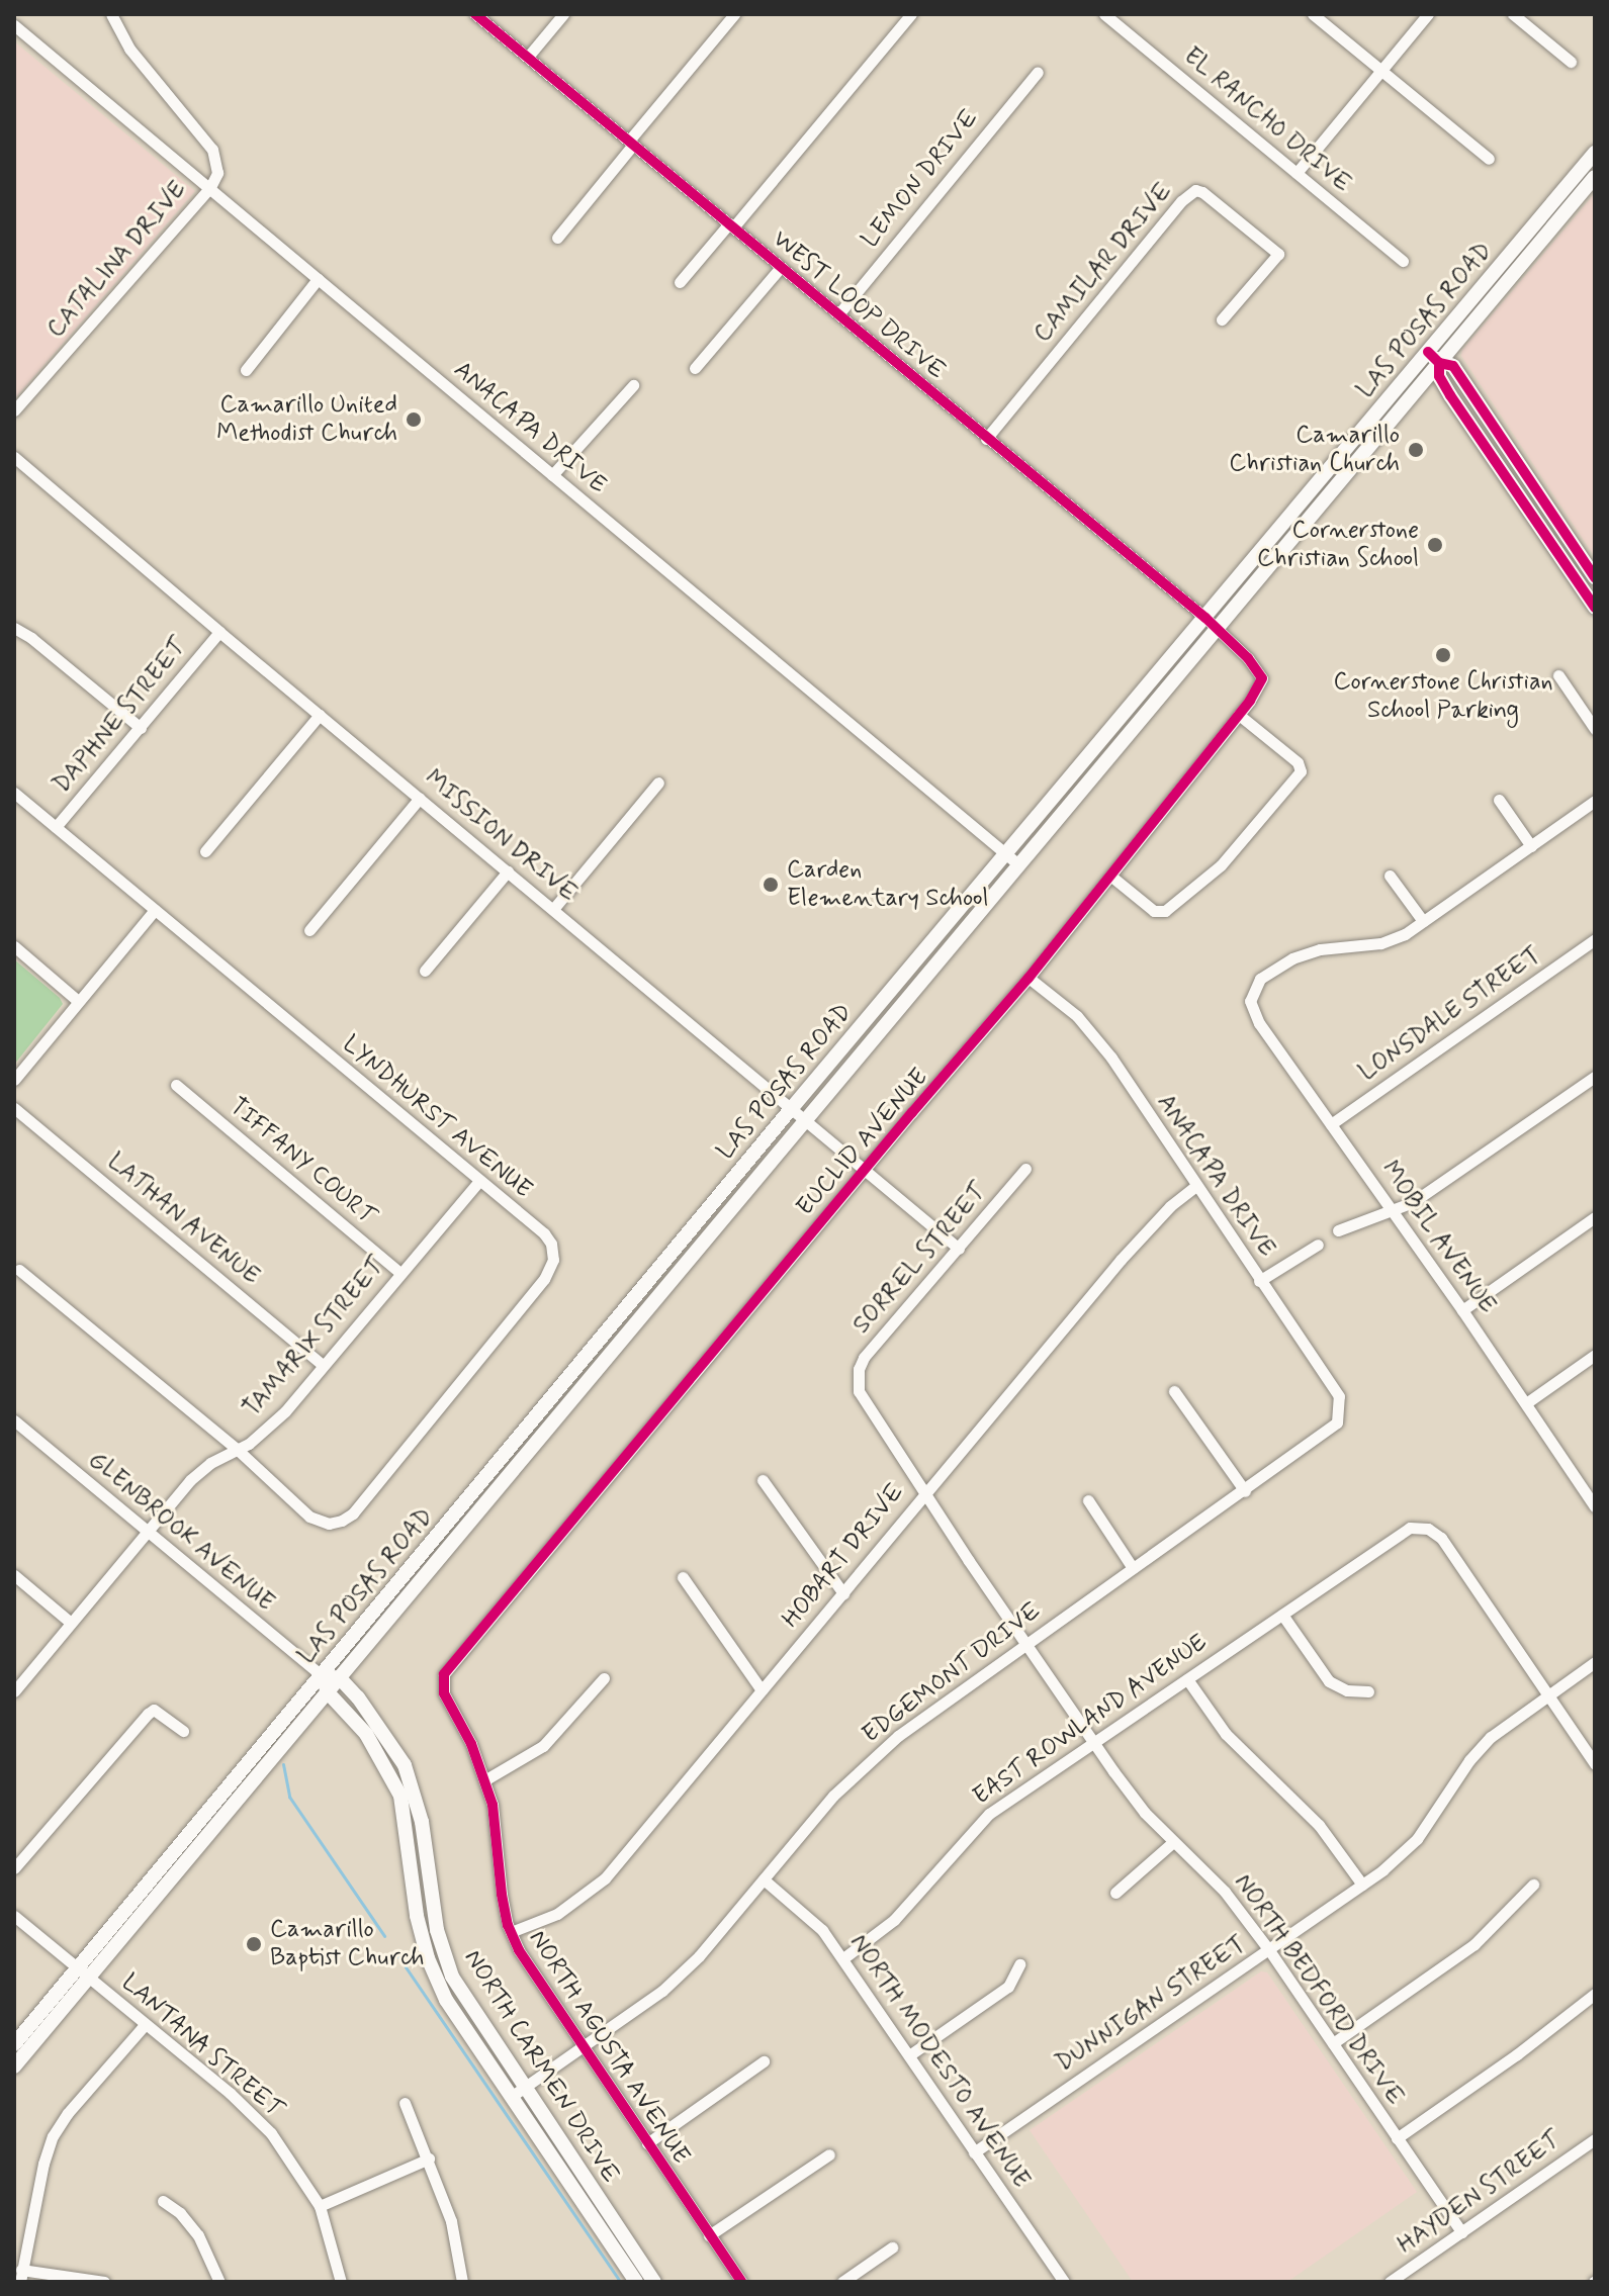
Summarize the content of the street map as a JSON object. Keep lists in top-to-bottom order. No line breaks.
{"streets":{"main road":["LAS POSAS ROAD","NORTH CARMEN DRIVE"],"street":["EL RANCHO DRIVE","LEMON DRIVE","CATALINA DRIVE","CAMILAR DRIVE","WEST LOOP DRIVE","ANACAPA DRIVE","DAPHNE STREET","MISSION DRIVE","LONSDALE STREET","LYNDHURST AVENUE","EUCLID AVENUE","TIFFANY COURT","LATHAN AVENUE","MOBIL AVENUE","SORREL STREET","TAMARIX STREET","GLENBROOK AVENUE","HOBART DRIVE","EDGEMONT DRIVE","EAST ROWLAND AVENUE","NORTH BEDFORD DRIVE","DUNNIGAN STREET","LANTANA STREET","NORTH AGUSTA AVENUE","NORTH MODESTO AVENUE","HAYDEN STREET"]},"crossings":[["LEMON DRIVE","WEST LOOP DRIVE"],["CATALINA DRIVE","ANACAPA DRIVE"],["CAMILAR DRIVE","WEST LOOP DRIVE"],["WEST LOOP DRIVE","LAS POSAS ROAD"],["WEST LOOP DRIVE","EUCLID AVENUE"],["LAS POSAS ROAD","ANACAPA DRIVE"],["LAS POSAS ROAD","MISSION DRIVE"],["LAS POSAS ROAD","EUCLID AVENUE"],["LAS POSAS ROAD","GLENBROOK AVENUE"],["LAS POSAS ROAD","LANTANA STREET"],["LAS POSAS ROAD","NORTH CARMEN DRIVE"],["ANACAPA DRIVE","EUCLID AVENUE"],["ANACAPA DRIVE","HOBART DRIVE"],["ANACAPA DRIVE","EDGEMONT DRIVE"],["DAPHNE STREET","MISSION DRIVE"],["DAPHNE STREET","LYNDHURST AVENUE"],["MISSION DRIVE","EUCLID AVENUE"],["MISSION DRIVE","SORREL STREET"],["LONSDALE STREET","MOBIL AVENUE"],["LYNDHURST AVENUE","TAMARIX STREET"],["EUCLID AVENUE","NORTH AGUSTA AVENUE"],["TIFFANY COURT","TAMARIX STREET"],["LATHAN AVENUE","TAMARIX STREET"],["SORREL STREET","NORTH BEDFORD DRIVE"],["TAMARIX STREET","GLENBROOK AVENUE"],["GLENBROOK AVENUE","NORTH CARMEN DRIVE"],["HOBART DRIVE","NORTH BEDFORD DRIVE"],["HOBART DRIVE","NORTH AGUSTA AVENUE"],["EDGEMONT DRIVE","NORTH BEDFORD DRIVE"],["EDGEMONT DRIVE","NORTH AGUSTA AVENUE"],["EDGEMONT DRIVE","NORTH MODESTO AVENUE"],["EDGEMONT DRIVE","NORTH CARMEN DRIVE"],["EAST ROWLAND AVENUE","NORTH BEDFORD DRIVE"],["EAST ROWLAND AVENUE","DUNNIGAN STREET"],["EAST ROWLAND AVENUE","NORTH MODESTO AVENUE"],["NORTH BEDFORD DRIVE","DUNNIGAN STREET"],["NORTH BEDFORD DRIVE","HAYDEN STREET"],["DUNNIGAN STREET","NORTH MODESTO AVENUE"]],"places":["Camarillo United Methodist Church","Camarillo Christian Church","Cornerstone Christian School","Cornerstone Christian School Parking","Carden Elementary School","Camarillo Baptist Church"]}
